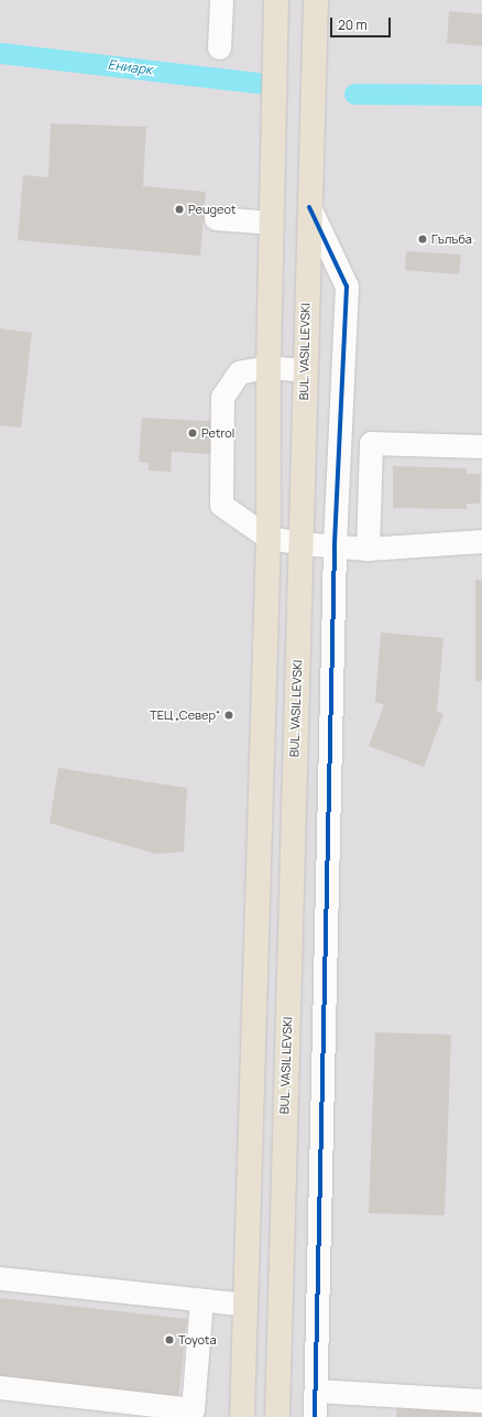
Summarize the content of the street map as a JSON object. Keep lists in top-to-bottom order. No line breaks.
{"streets":{"main road":["BUL. VASIL LEVSKI"]},"water":["Ениарк"],"places":["Peugeot","Гълъба","Petrol","ТЕЦ „Север“","Toyota"],"scale_bar":"20 m"}
